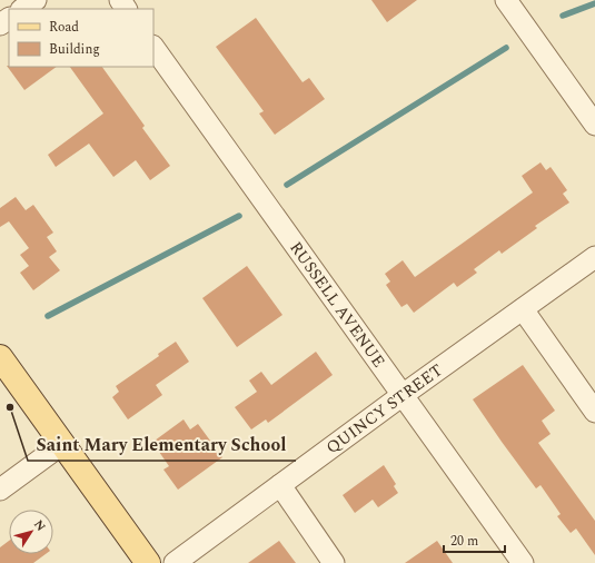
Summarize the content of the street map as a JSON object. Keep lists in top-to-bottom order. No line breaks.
{"streets":{"street":["RUSSELL AVENUE","QUINCY STREET"]},"crossings":[["RUSSELL AVENUE","QUINCY STREET"]],"places":["Saint Mary Elementary School"],"legend":["Road","Building"],"scale_bar":"20 m","north":"top right"}
